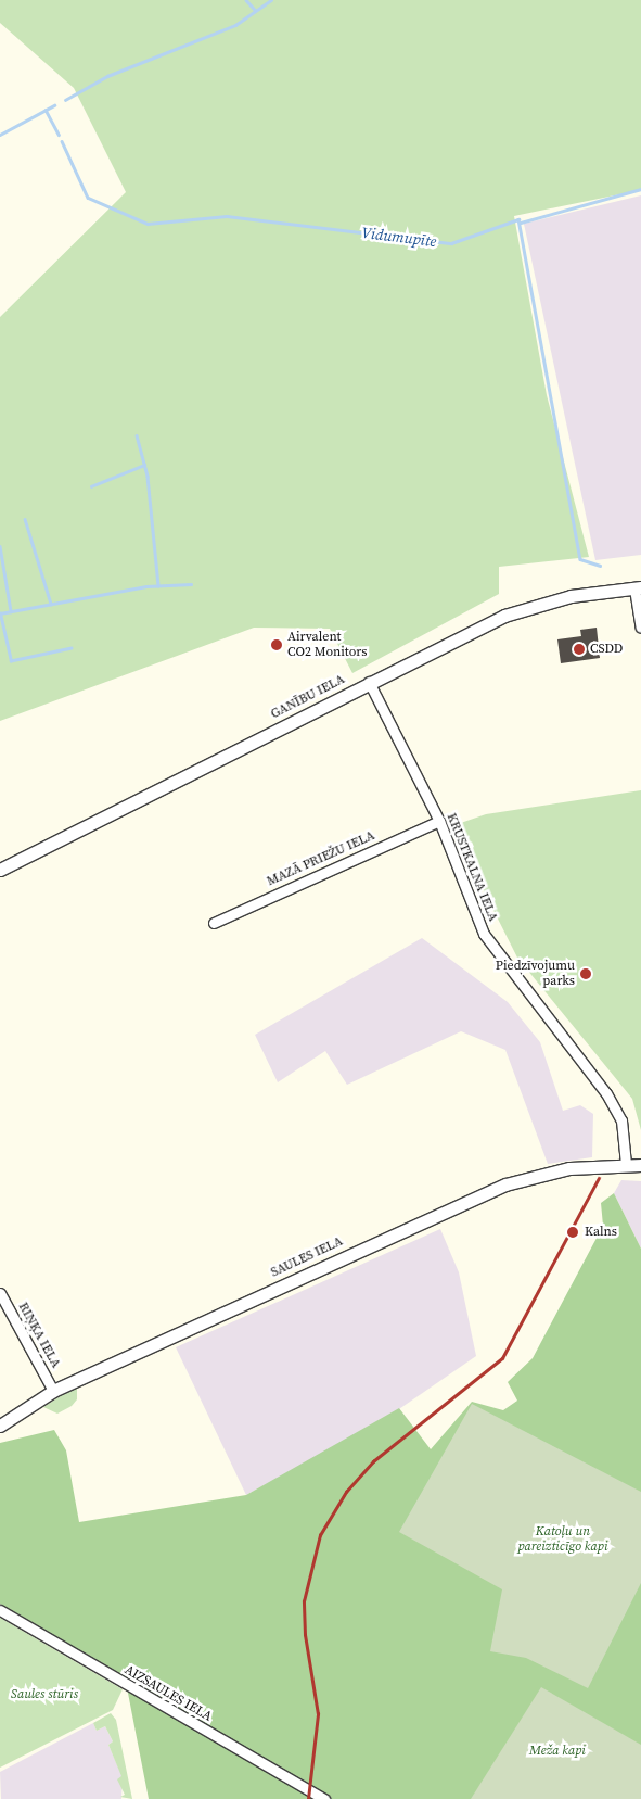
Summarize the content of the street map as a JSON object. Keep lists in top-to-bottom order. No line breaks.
{"streets":{"street":["GANĪBU IELA","MAZĀ PRIEŽU IELA","KRUSTKALNA IELA","SAULES IELA","RIŅĶA IELA","AIZSAULES IELA"]},"crossings":[["GANĪBU IELA","KRUSTKALNA IELA"],["MAZĀ PRIEŽU IELA","KRUSTKALNA IELA"],["KRUSTKALNA IELA","SAULES IELA"],["SAULES IELA","RIŅĶA IELA"]],"water":["Vidumupīte"],"parks":["Katoļu un pareizticīgo kapi","Saules stūris","Meža kapi"],"places":["Airvalent CO2 Monitors","CSDD","Piedzīvojumu parks","Kalns"]}
